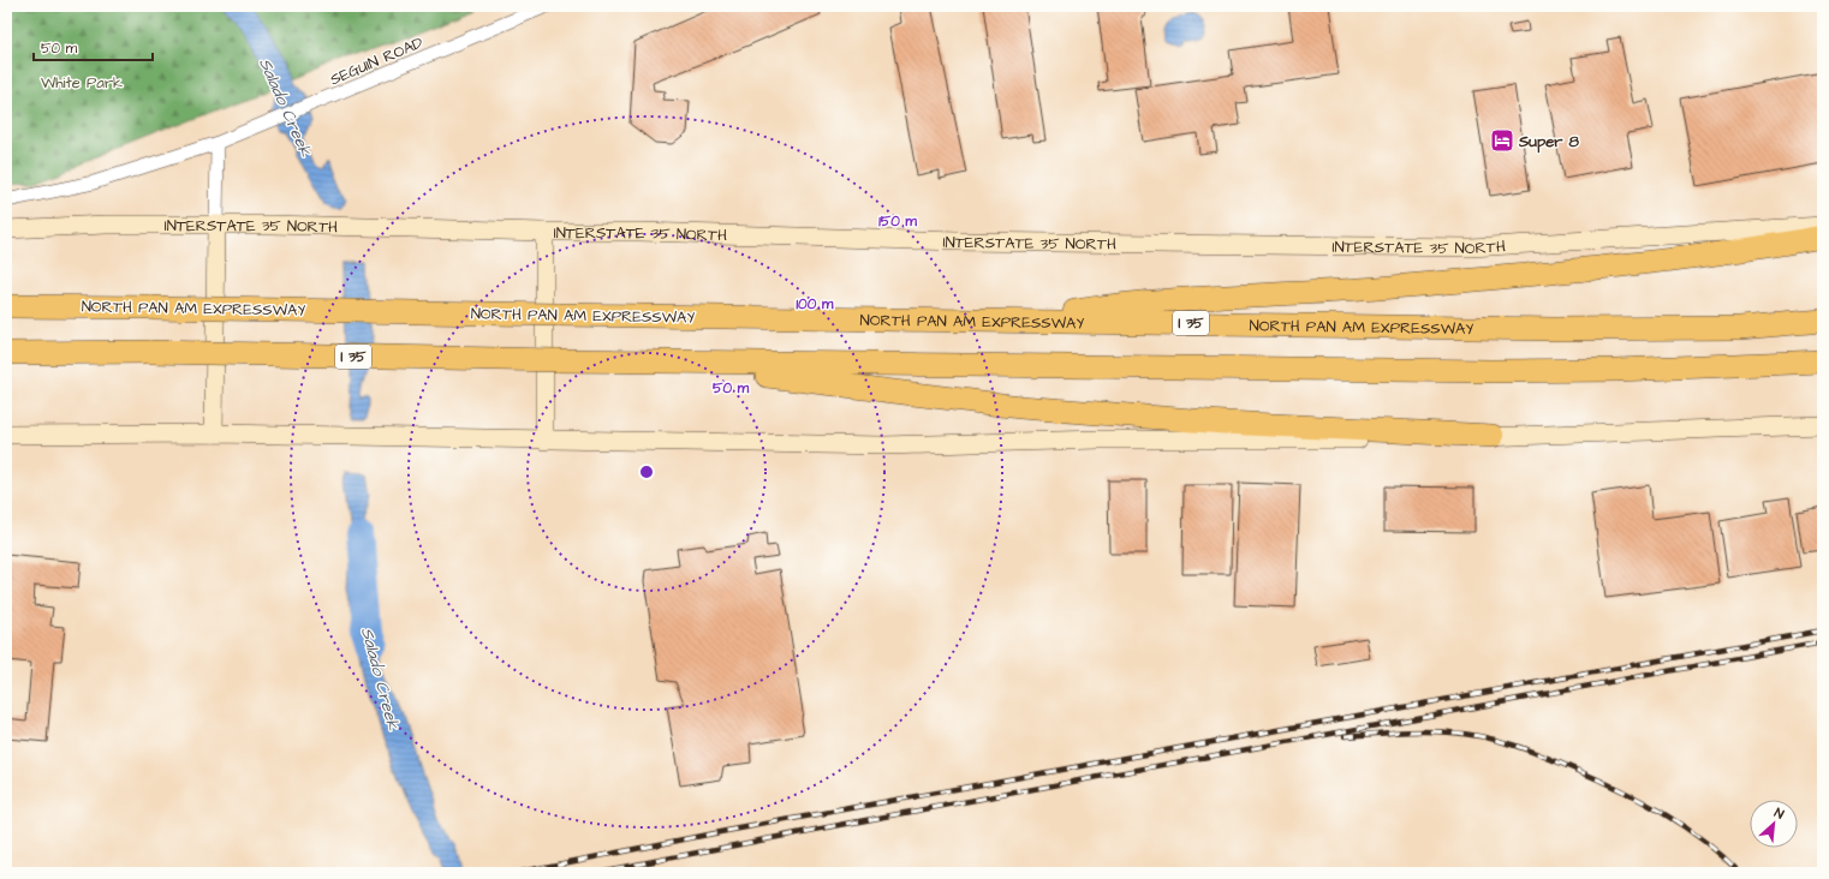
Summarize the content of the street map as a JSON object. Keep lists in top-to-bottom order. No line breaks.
{"streets":{"highway":["NORTH PAN AM EXPRESSWAY","I 35"],"main road":["INTERSTATE 35 NORTH"],"street":["SEGUIN ROAD"]},"water":["Salado Creek"],"parks":["White Park"],"places":{"hotel":["Super 8"]},"scale_bar":"50 m","north":"top right","rings":["150 m","100 m","50 m"]}
